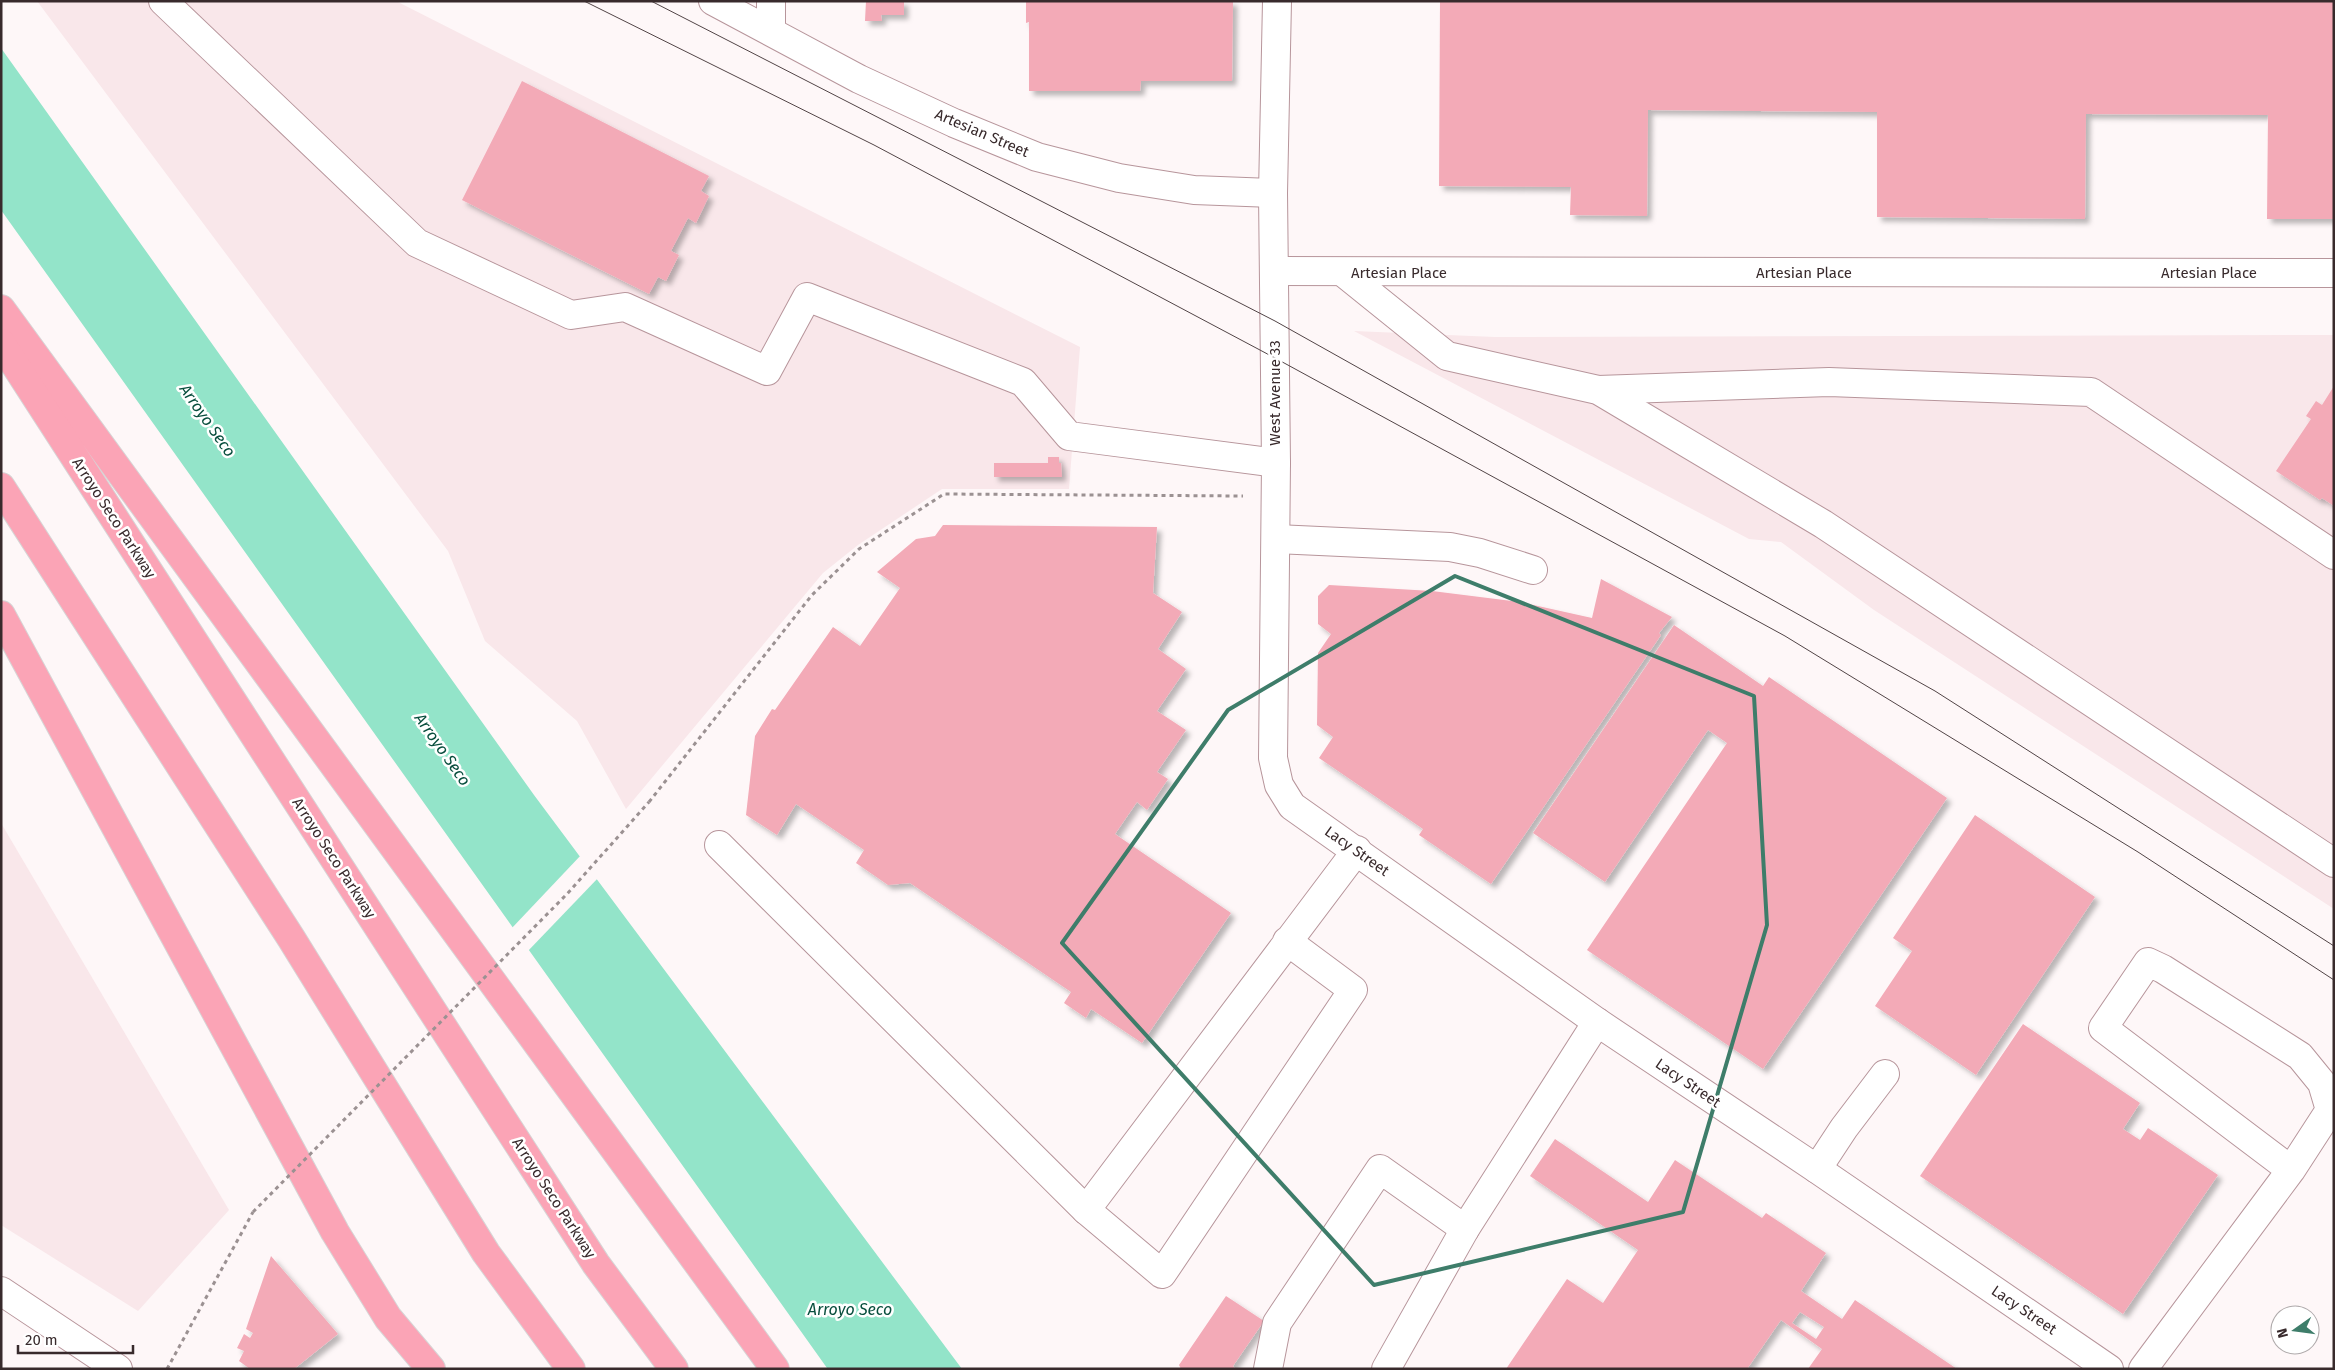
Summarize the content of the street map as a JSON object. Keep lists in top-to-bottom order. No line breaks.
{"streets":{"highway":["Arroyo Seco Parkway"],"street":["Artesian Street","Artesian Place","West Avenue 33","Lacy Street"]},"crossings":[["Artesian Street","West Avenue 33"],["Artesian Place","West Avenue 33"],["West Avenue 33","Lacy Street"]],"water":["Arroyo Seco"],"scale_bar":"20 m","north":"left"}
